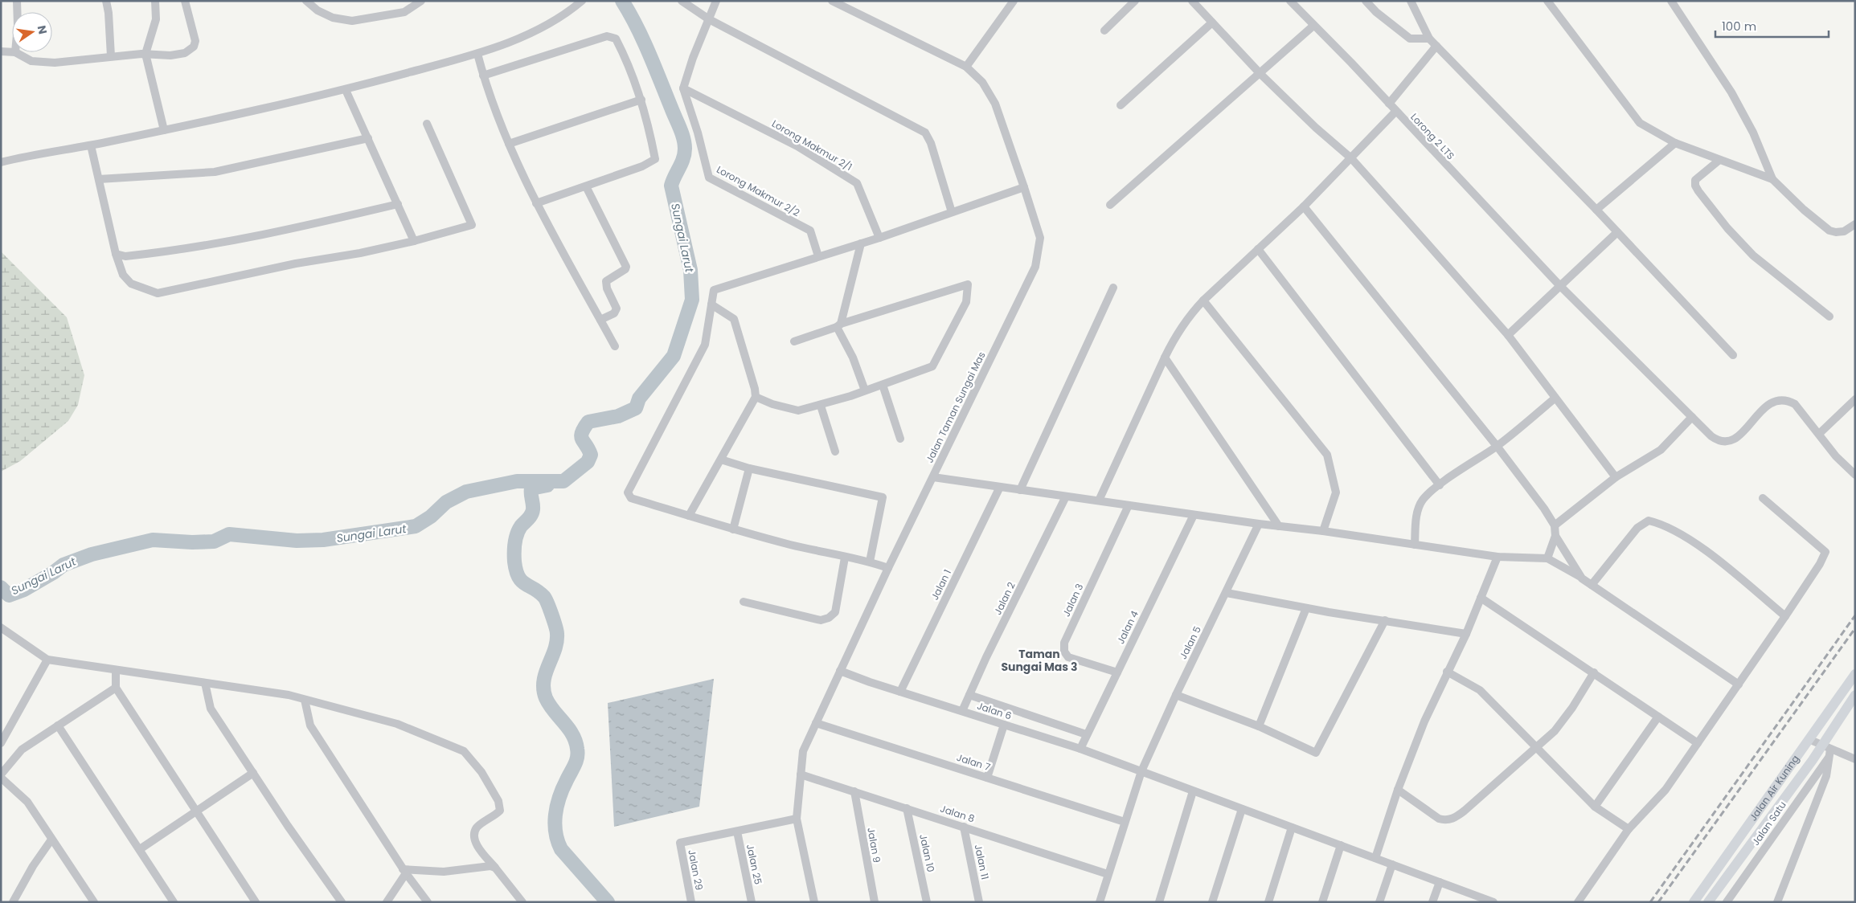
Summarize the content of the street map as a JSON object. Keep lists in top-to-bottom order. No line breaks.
{"streets":{"main road":["Jalan Air Kuning"],"street":["Lorong 2 LTS","Lorong Makmur 2/1","Lorong Makmur 2/2","Jalan Taman Sungai Mas","Jalan 1","Jalan 2","Jalan 3","Jalan 4","Jalan 5","Jalan 6","Jalan 7","Jalan 8","Jalan Satu","Jalan 9","Jalan 10","Jalan 11","Jalan 25","Jalan 29"]},"crossings":[["Lorong Makmur 2/1","Lorong Makmur 2/2"],["Jalan Taman Sungai Mas","Jalan 6"],["Jalan Taman Sungai Mas","Jalan 7"],["Jalan Taman Sungai Mas","Jalan 8"],["Jalan 1","Jalan 6"],["Jalan 2","Jalan 6"],["Jalan 3","Jalan 4"],["Jalan 4","Jalan 6"],["Jalan 5","Jalan 6"],["Jalan 5","Jalan 7"],["Jalan 5","Jalan 8"],["Jalan Air Kuning","Jalan Satu"],["Jalan 8","Jalan 9"],["Jalan 8","Jalan 10"],["Jalan 8","Jalan 11"],["Jalan 25","Jalan 29"]],"districts":["Taman Sungai Mas 3"],"water":["Sungai Larut"],"scale_bar":"100 m","north":"right"}
